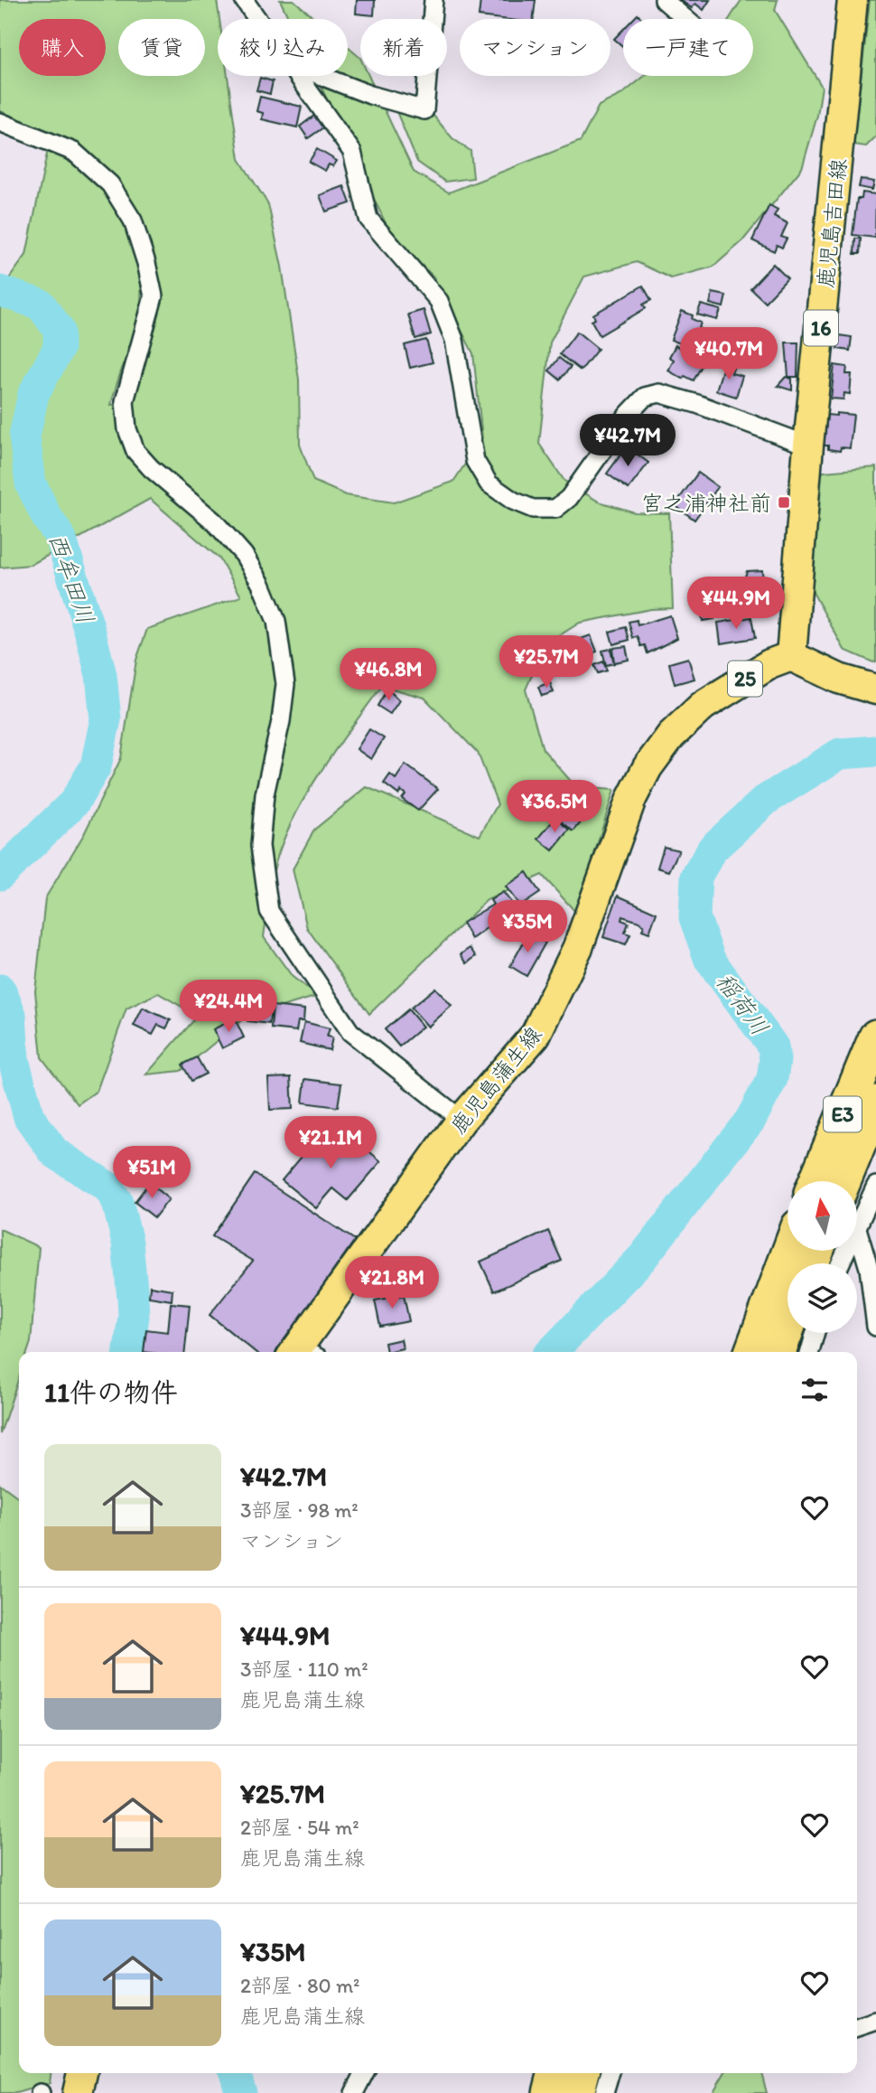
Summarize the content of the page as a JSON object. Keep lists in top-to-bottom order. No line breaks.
{"streets":{"highway":["E3"],"main road":["鹿児島吉田線","16","25","鹿児島蒲生線"]},"crossings":[["鹿児島吉田線","鹿児島蒲生線"]],"water":["西牟田川","稲荷川"],"places":{"transit":["宮之浦神社前"]},"north":"top","page":{"chip":["購入","賃貸","絞り込み","新着","マンション","一戸建て"],"price":["¥40.7M","¥42.7M","¥44.9M","¥25.7M","¥46.8M","¥36.5M","¥35M","¥24.4M","¥21.1M","¥51M","¥21.8M"],"heading":"11件の物件","list":[{"name":"¥42.7M","note":"3部屋 · 98 m² · マンション"},{"name":"¥44.9M","note":"3部屋 · 110 m² · 鹿児島蒲生線"},{"name":"¥25.7M","note":"2部屋 · 54 m² · 鹿児島蒲生線"},{"name":"¥35M","note":"2部屋 · 80 m² · 鹿児島蒲生線"}]}}
